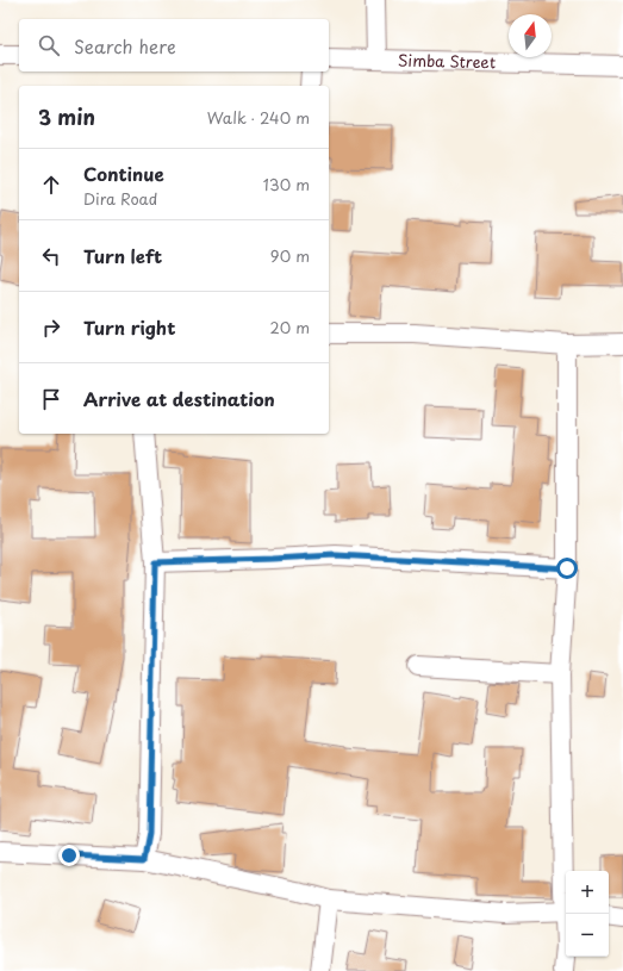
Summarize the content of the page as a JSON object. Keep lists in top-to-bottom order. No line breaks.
{"streets":{"street":["Simba Street"]},"north":"top","page":{"search":"Search here","heading":["3 min","Walk · 240 m"],"list":[["Continue","Dira Road","130 m"],["Turn left","90 m"],["Turn right","20 m"],"Arrive at destination"],"map_buttons":["+","−"]}}
